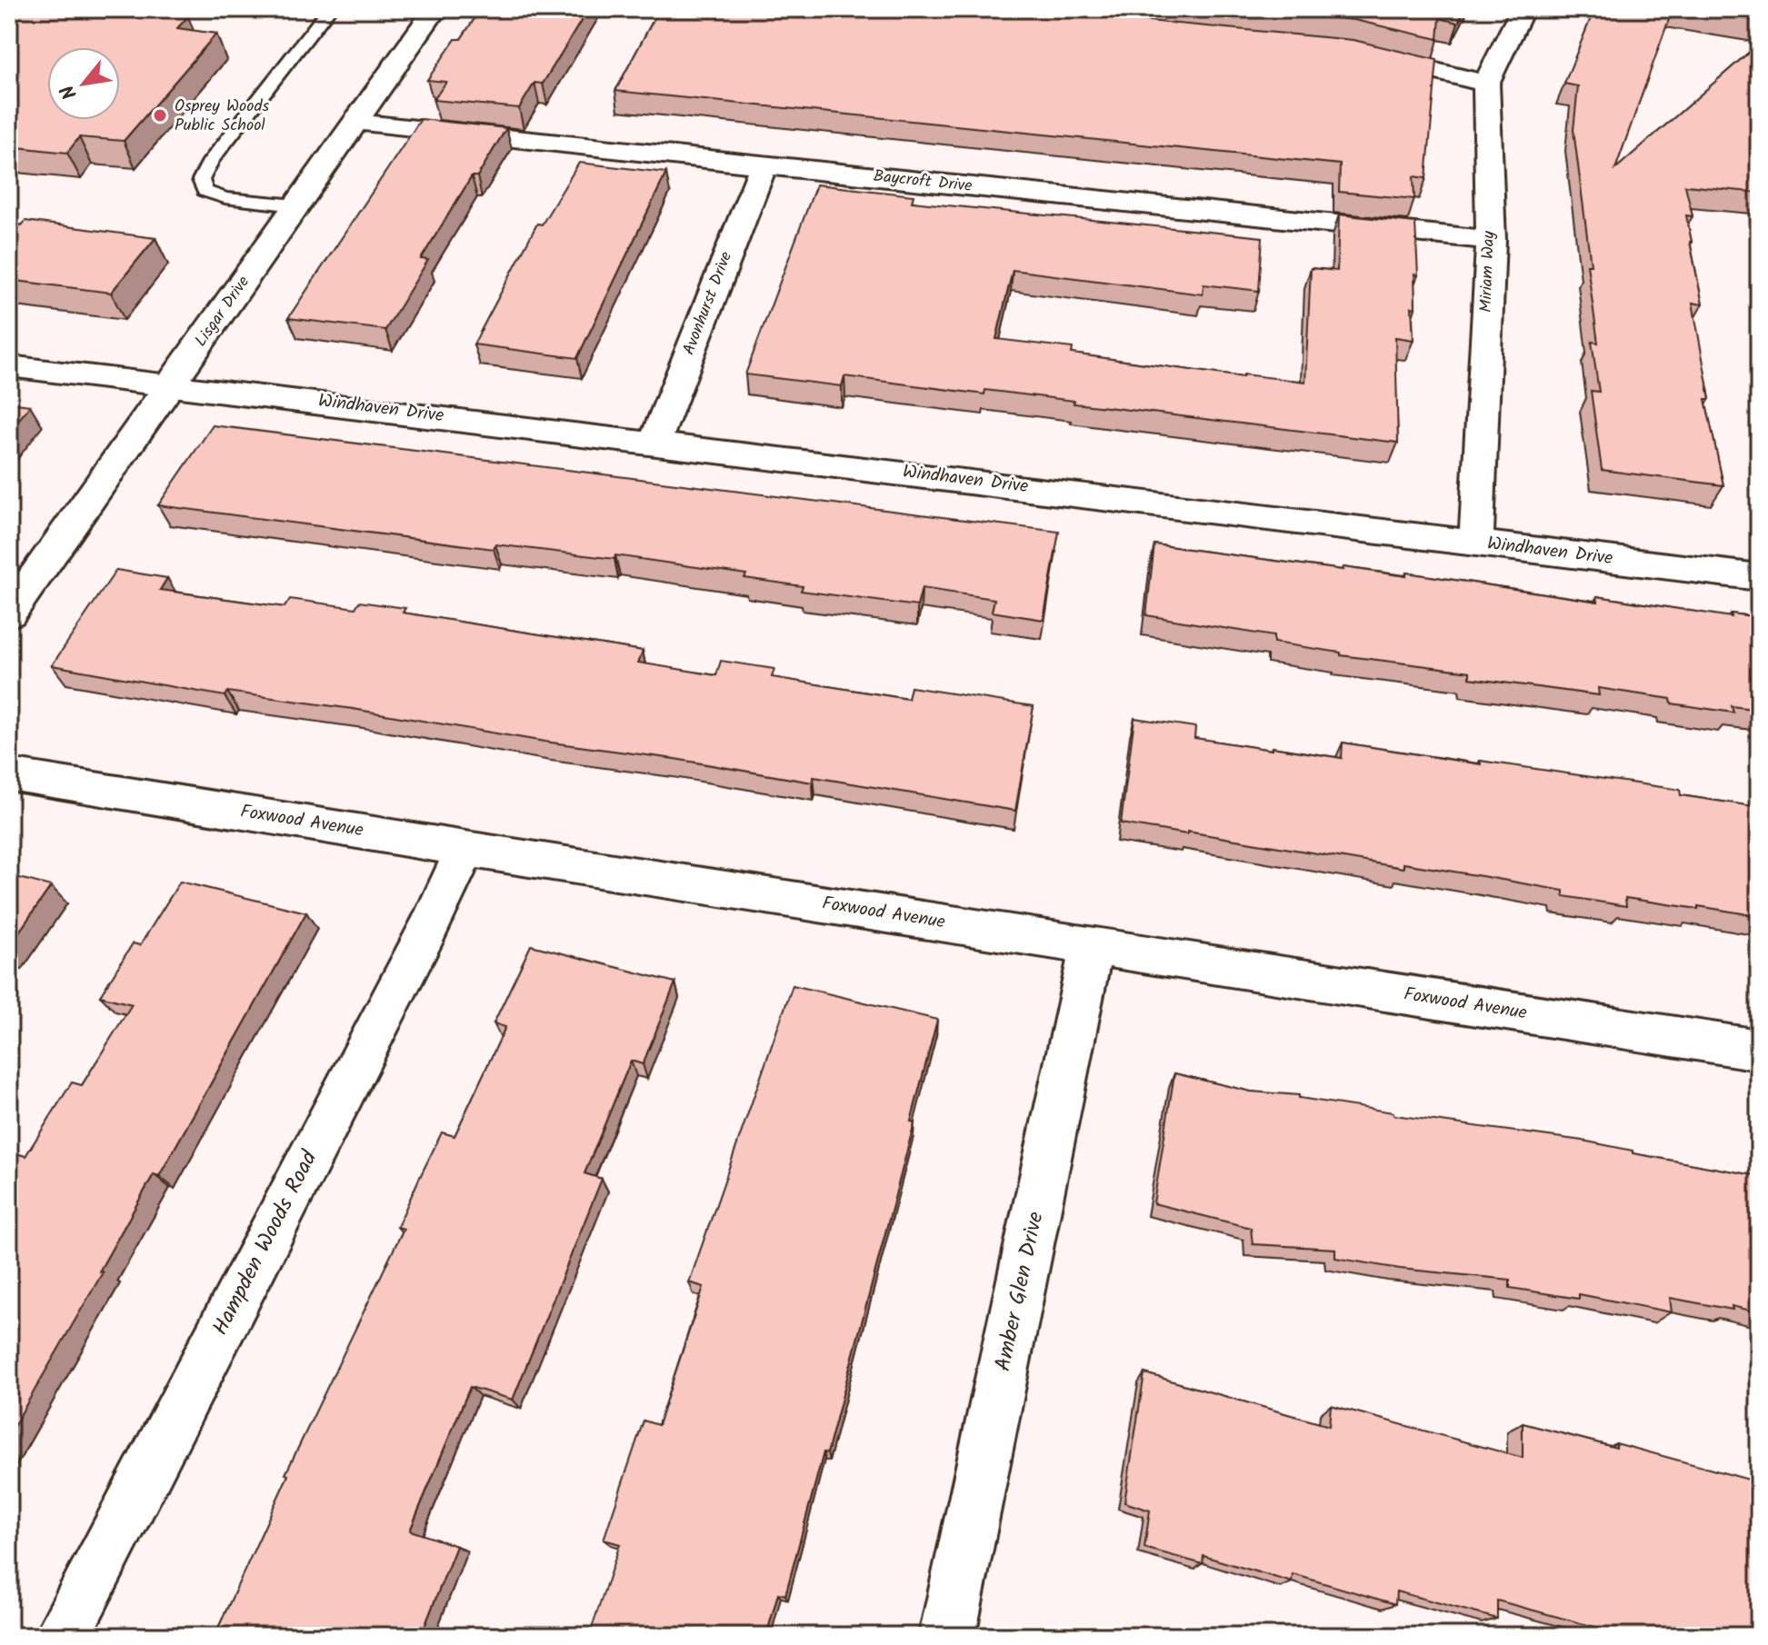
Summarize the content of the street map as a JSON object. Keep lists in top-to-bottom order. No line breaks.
{"streets":{"street":["Baycroft Drive","Miriam Way","Avonhurst Drive","Lisgar Drive","Windhaven Drive","Foxwood Avenue","Hampden Woods Road","Amber Glen Drive"]},"crossings":[["Baycroft Drive","Miriam Way"],["Baycroft Drive","Avonhurst Drive"],["Baycroft Drive","Lisgar Drive"],["Miriam Way","Windhaven Drive"],["Avonhurst Drive","Windhaven Drive"],["Lisgar Drive","Windhaven Drive"],["Foxwood Avenue","Hampden Woods Road"],["Foxwood Avenue","Amber Glen Drive"]],"places":["Osprey Woods Public School"],"north":"bottom left"}
